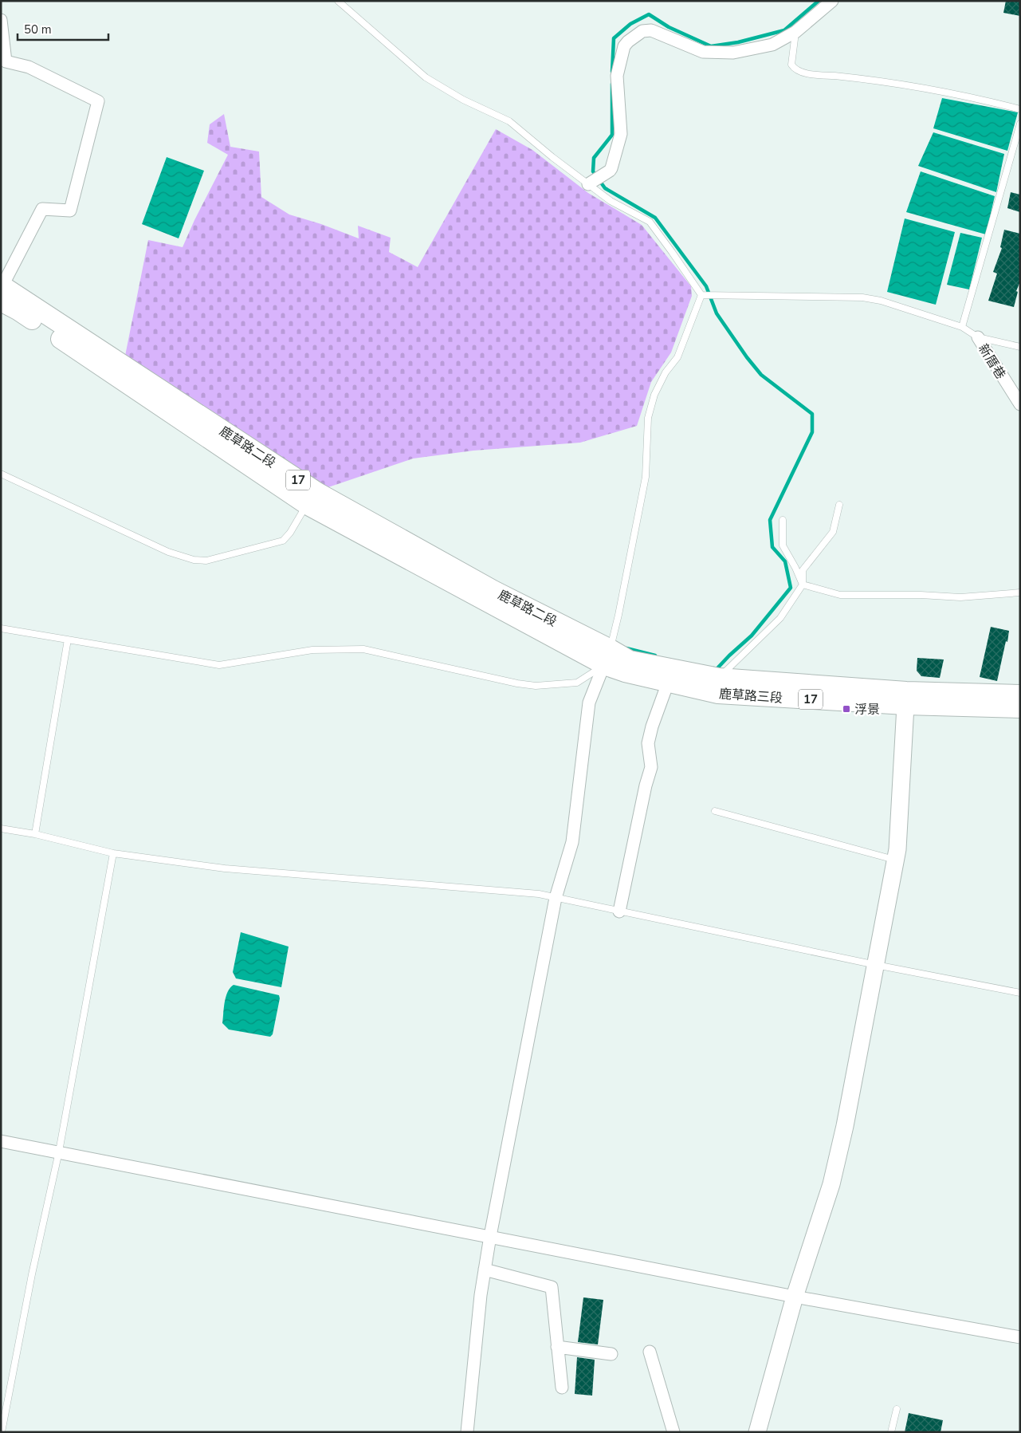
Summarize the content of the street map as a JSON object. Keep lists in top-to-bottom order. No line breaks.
{"streets":{"main road":["鹿草路二段","17","鹿草路三段"],"street":["新厝巷"]},"crossings":[["鹿草路二段","鹿草路三段"]],"places":{"transit":["浮景"]},"scale_bar":"50 m"}
